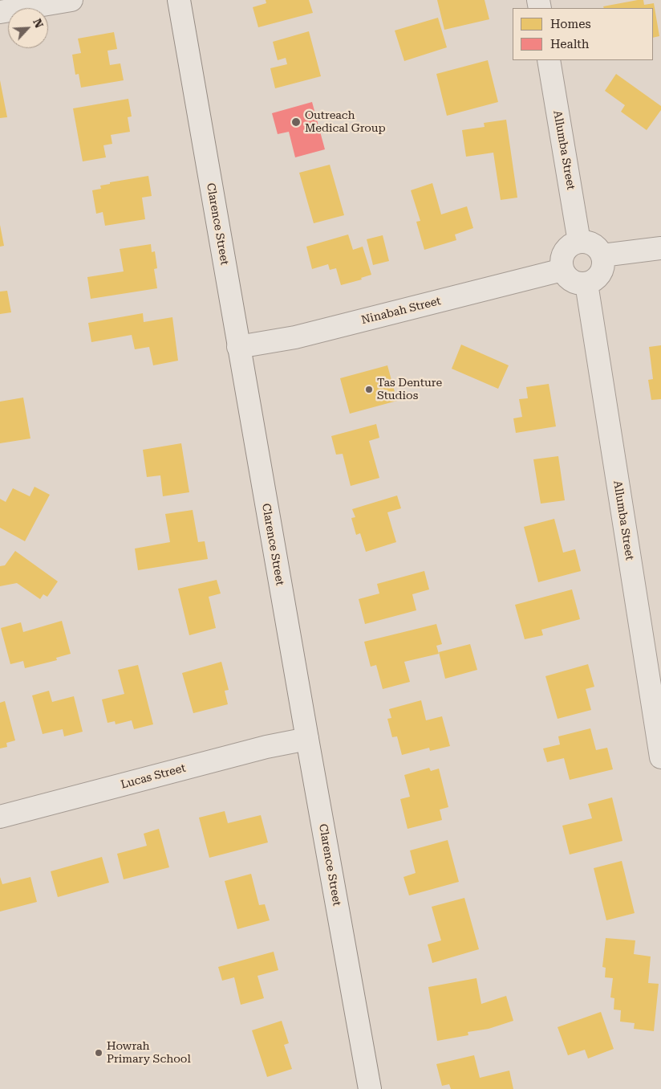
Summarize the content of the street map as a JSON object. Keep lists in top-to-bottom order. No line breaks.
{"streets":{"street":["Allumba Street","Clarence Street","Ninabah Street","Lucas Street"]},"crossings":[["Allumba Street","Ninabah Street"],["Clarence Street","Ninabah Street"],["Clarence Street","Lucas Street"]],"places":["Outreach Medical Group","Tas Denture Studios","Howrah Primary School"],"legend":["Homes","Health"],"north":"top right"}
